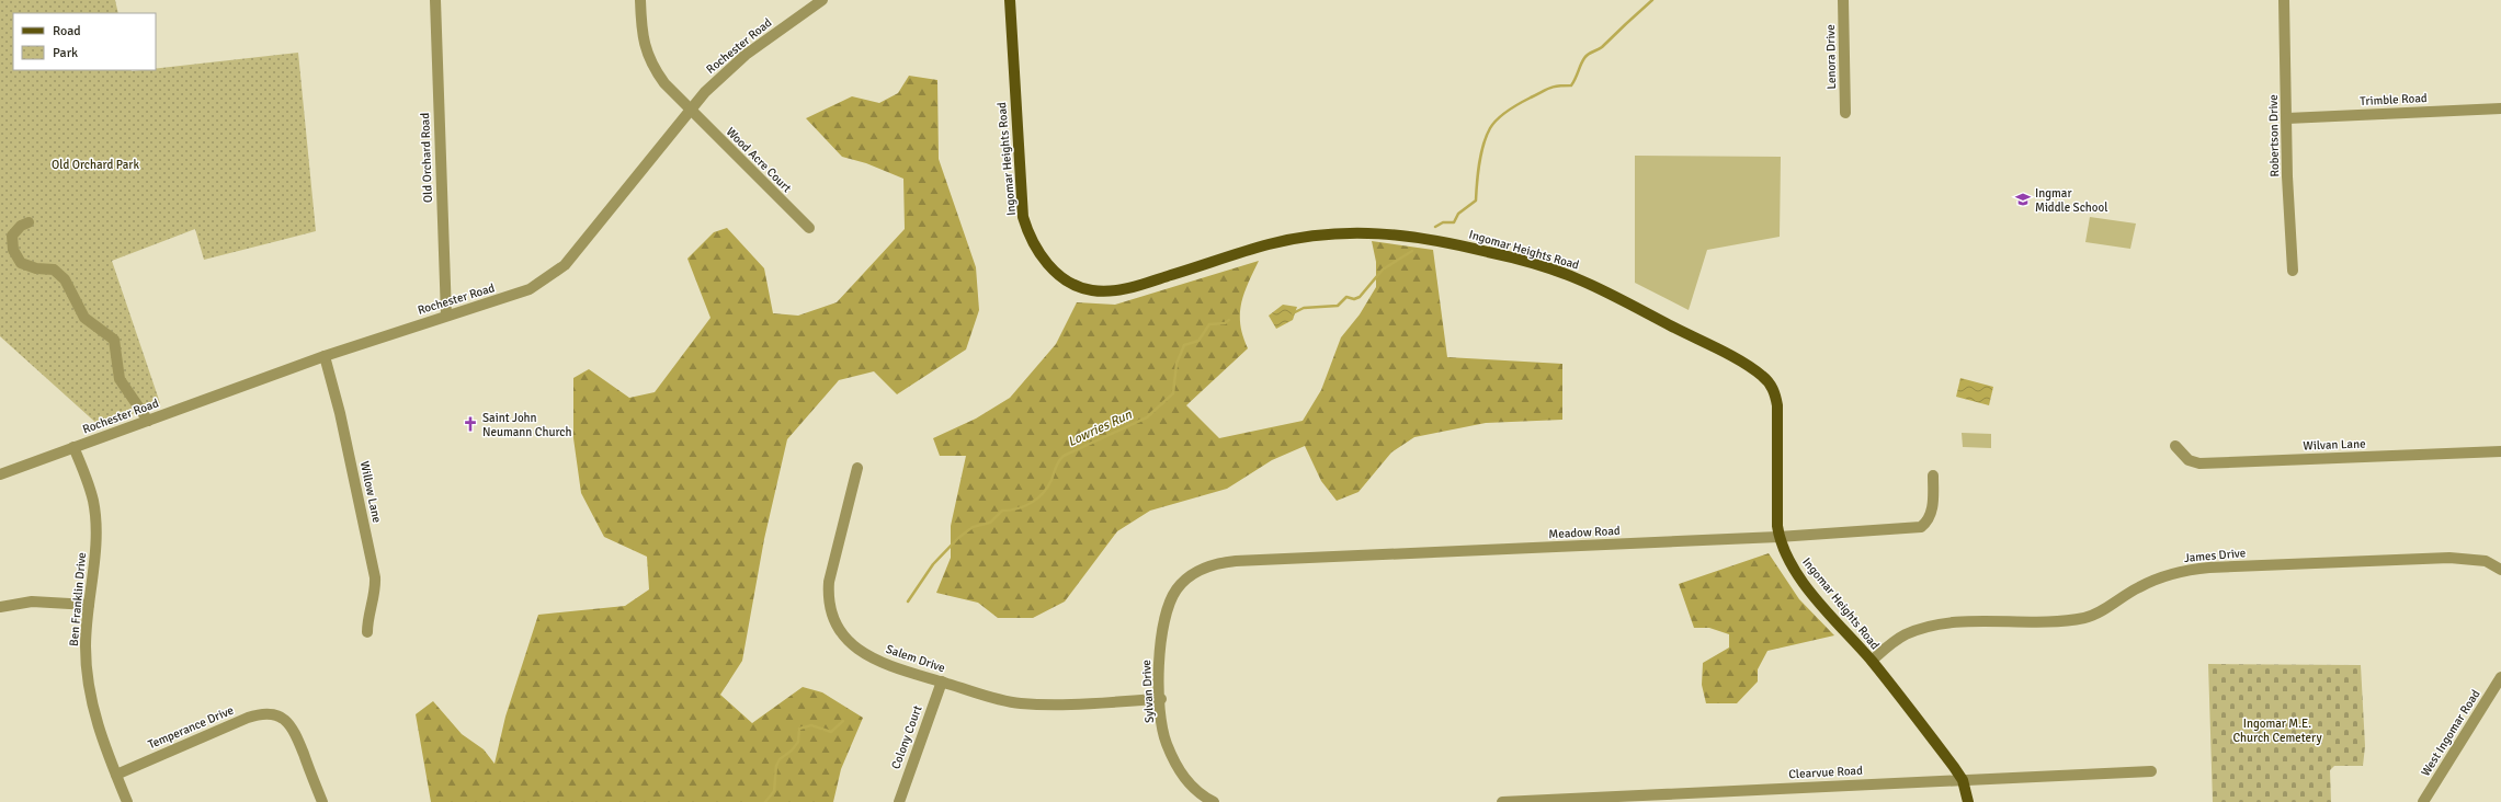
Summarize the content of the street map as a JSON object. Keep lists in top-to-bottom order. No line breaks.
{"streets":{"main road":["Ingomar Heights Road"],"street":["Rochester Road","Lenora Drive","Trimble Road","Robertson Drive","Old Orchard Road","Wood Acre Court","Wilvan Lane","Willow Lane","Meadow Road","James Drive","Ben Franklin Drive","Salem Drive","Sylvan Drive","Temperance Drive","West Ingomar Road","Colony Court","Clearvue Road"]},"crossings":[["Rochester Road","Old Orchard Road"],["Rochester Road","Wood Acre Court"],["Rochester Road","Willow Lane"],["Rochester Road","Ben Franklin Drive"],["Trimble Road","Robertson Drive"],["Ingomar Heights Road","Meadow Road"],["Ingomar Heights Road","James Drive"],["Ingomar Heights Road","Clearvue Road"],["Meadow Road","Sylvan Drive"],["Ben Franklin Drive","Temperance Drive"],["Salem Drive","Sylvan Drive"],["Salem Drive","Colony Court"]],"water":["Lowries Run"],"parks":["Old Orchard Park","Ingomar M.E. Church Cemetery"],"places":{"school or university":["Ingmar Middle School"],"church":["Saint John Neumann Church"]},"legend":["Road","Park"]}
